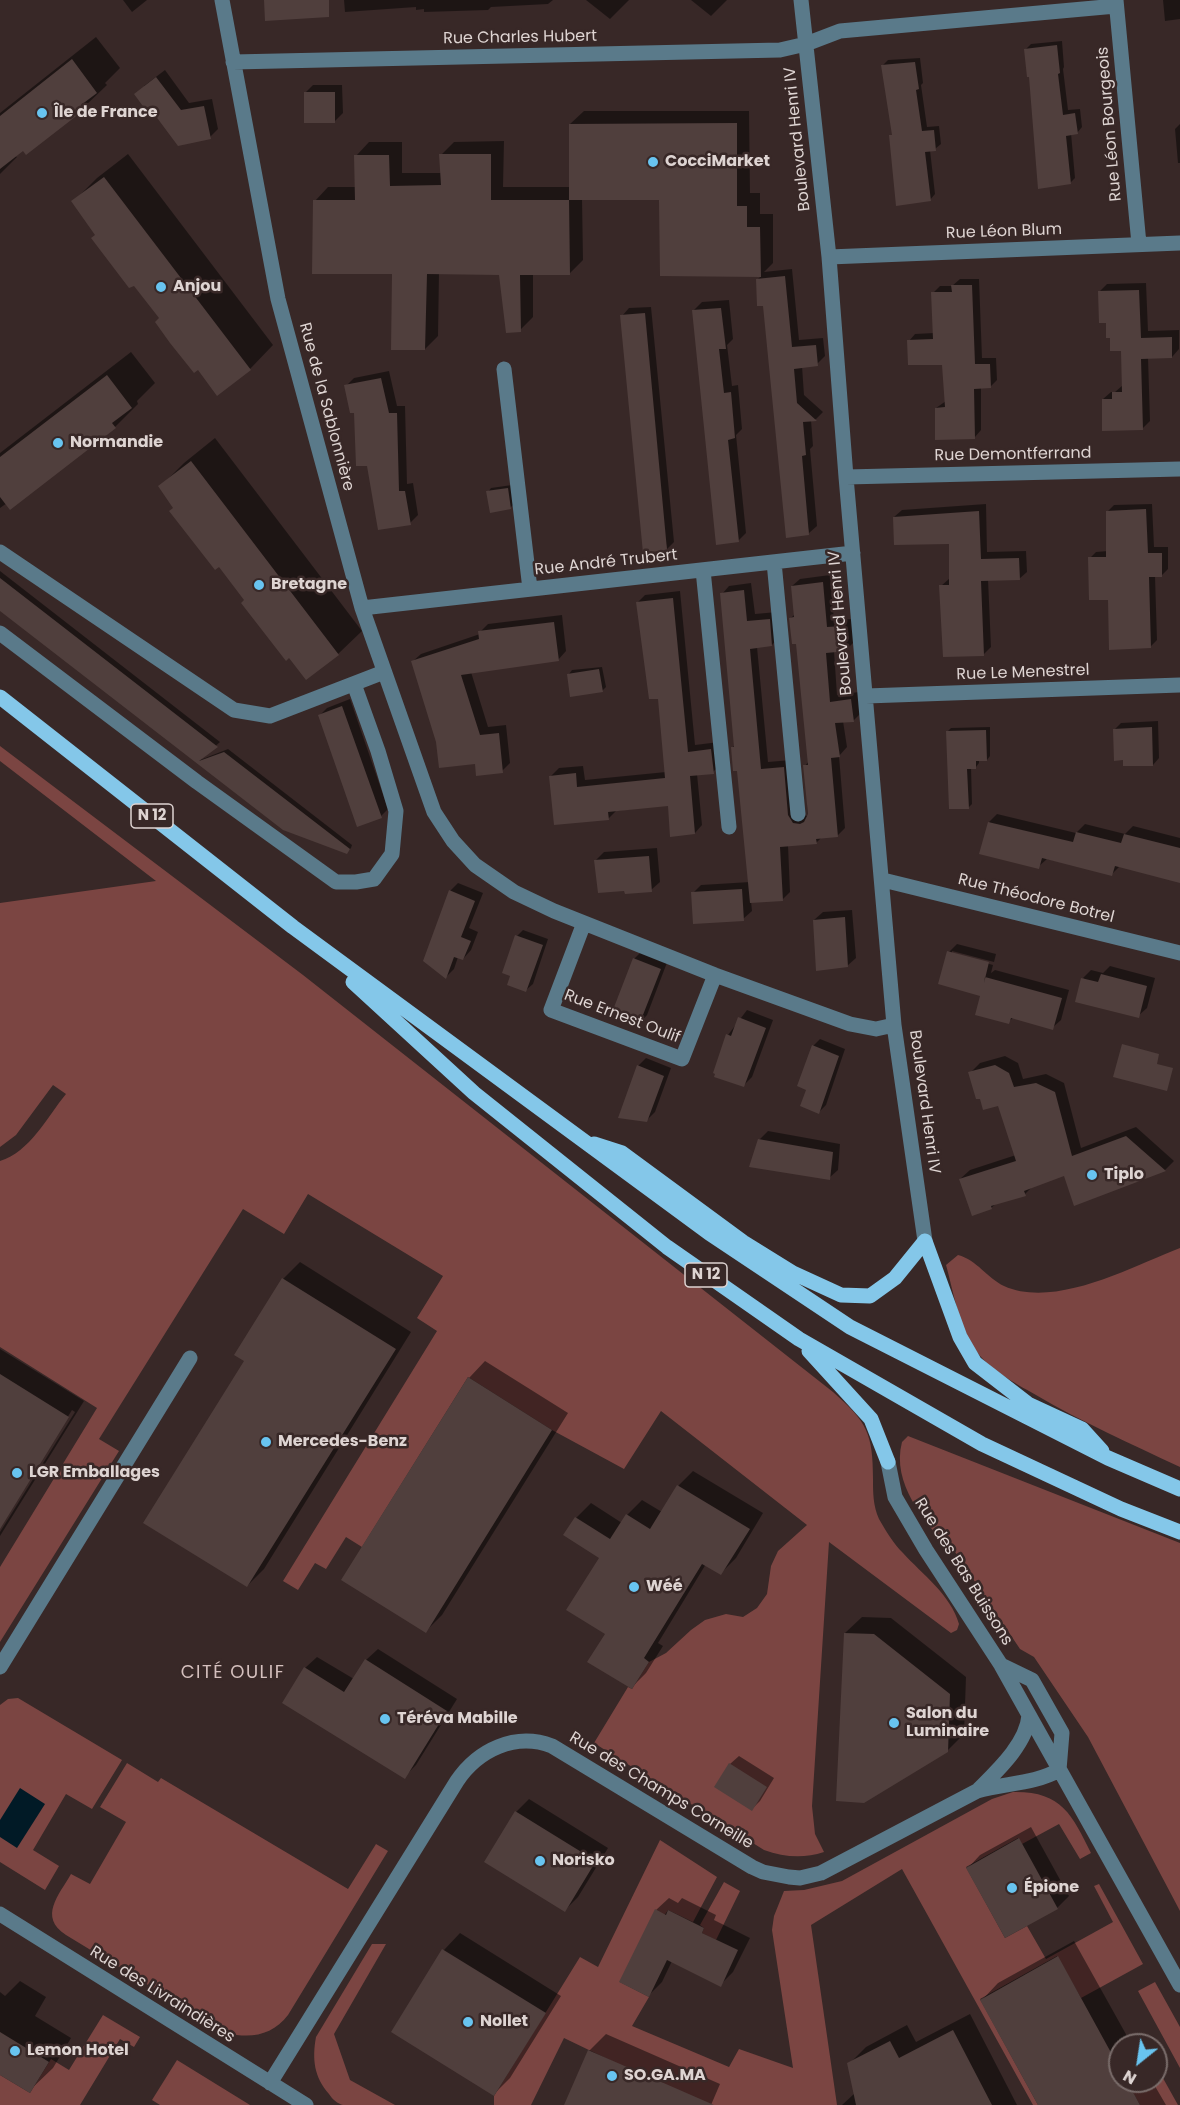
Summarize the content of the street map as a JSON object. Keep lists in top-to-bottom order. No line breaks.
{"streets":{"main road":["N 12"],"street":["Rue Charles Hubert","Rue Léon Bourgeois","Boulevard Henri IV","Rue Léon Blum","Rue de la Sablonnière","Rue Demontferrand","Rue André Trubert","Rue Le Menestrel","Rue Théodore Botrel","Rue Ernest Oulif","Rue des Bas Buissons","Rue des Champs Corneille","Rue des Livraindières"]},"crossings":[["Rue Charles Hubert","Rue Léon Bourgeois"],["Rue Charles Hubert","Boulevard Henri IV"],["Rue Charles Hubert","Rue de la Sablonnière"],["Rue Léon Bourgeois","Rue Léon Blum"],["Boulevard Henri IV","Rue Léon Blum"],["Boulevard Henri IV","Rue Demontferrand"],["Boulevard Henri IV","Rue André Trubert"],["Boulevard Henri IV","Rue Le Menestrel"],["Boulevard Henri IV","N 12"],["Boulevard Henri IV","Rue Théodore Botrel"],["Rue de la Sablonnière","Rue André Trubert"],["Rue de la Sablonnière","Rue Ernest Oulif"],["N 12","Rue des Bas Buissons"],["Rue des Bas Buissons","Rue des Champs Corneille"],["Rue des Champs Corneille","Rue des Livraindières"]],"districts":["CITÉ OULIF"],"places":["Île de France","CocciMarket","Anjou","Normandie","Bretagne","Tiplo","Mercedes-Benz","LGR Emballages","Wéé","Téréva Mabille","Salon du Luminaire","Norisko","Épione","Nollet","Lemon Hotel","SO.GA.MA"],"north":"bottom left"}
